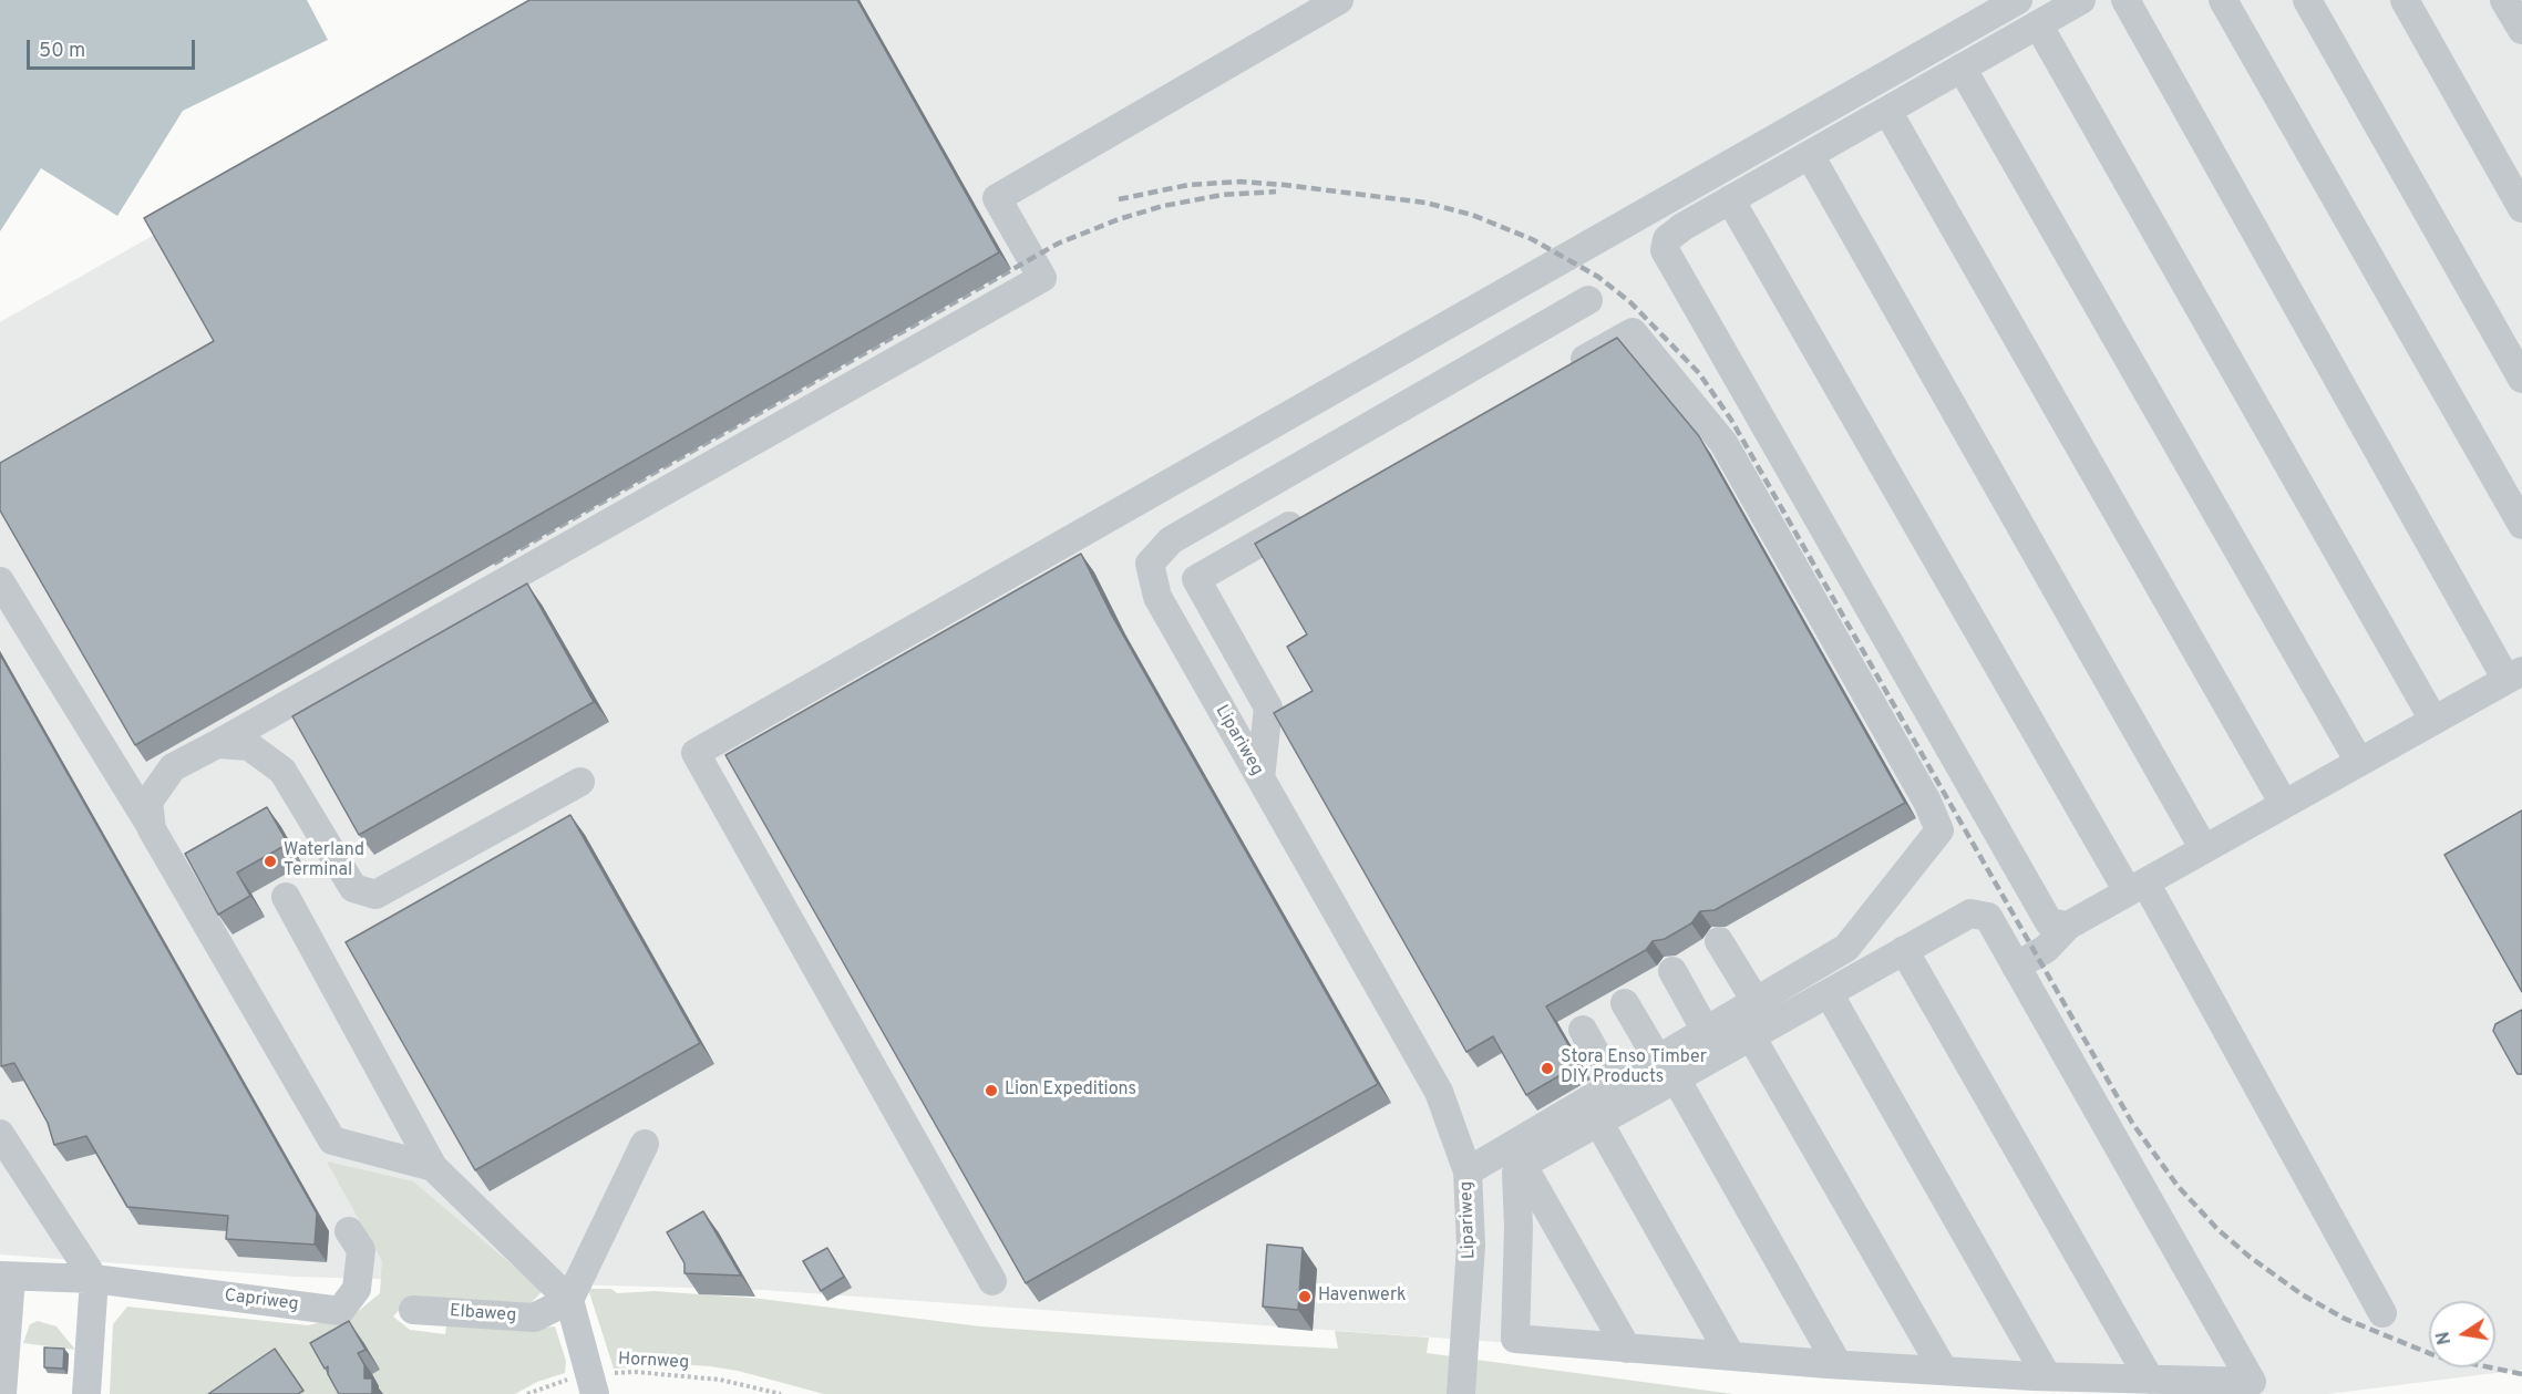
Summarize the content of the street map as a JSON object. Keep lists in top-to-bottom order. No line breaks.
{"streets":{"street":["Lipariweg","Capriweg","Elbaweg"],"path":["Hornweg"]},"places":["Waterland Terminal","Stora Enso Timber DIY Products","Lion Expeditions","Havenwerk"],"scale_bar":"50 m","north":"left"}
